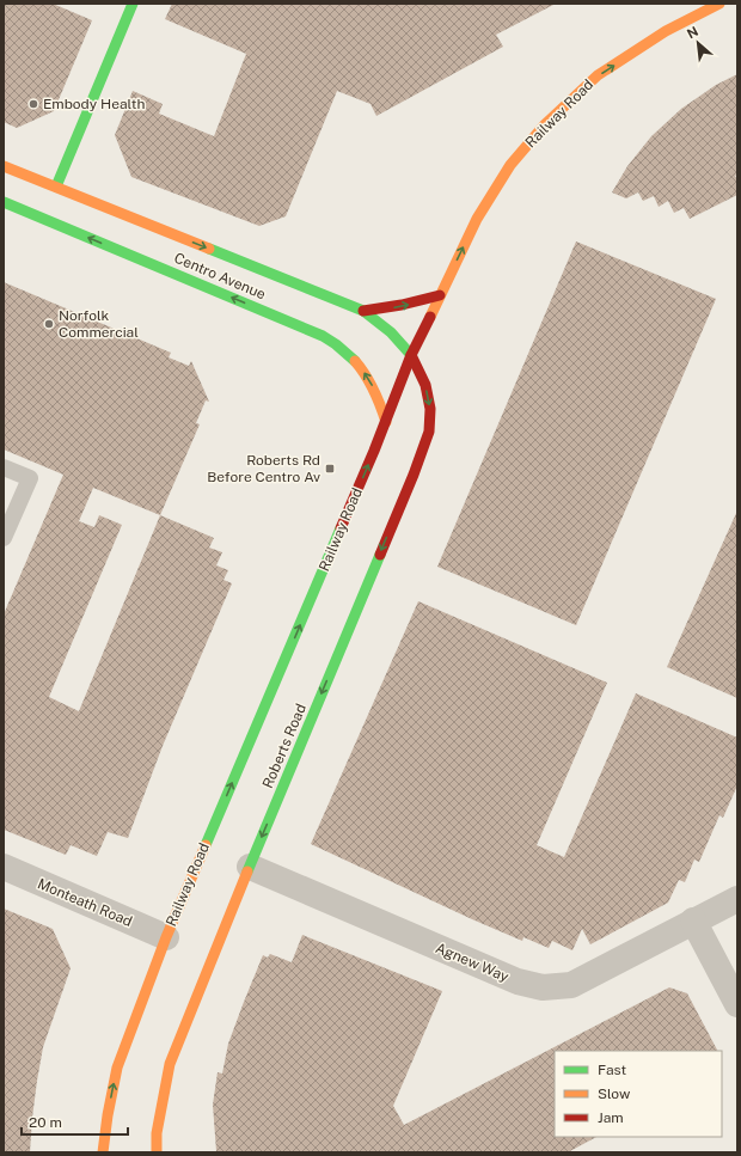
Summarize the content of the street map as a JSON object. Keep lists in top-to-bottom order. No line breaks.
{"streets":{"main road":["Railway Road","Centro Avenue","Roberts Road"],"street":["Monteath Road","Agnew Way"]},"crossings":[["Railway Road","Centro Avenue"],["Railway Road","Roberts Road"],["Railway Road","Monteath Road"],["Centro Avenue","Roberts Road"],["Roberts Road","Agnew Way"]],"one_way":["Railway Road","Roberts Road"],"places":{"other":["Embody Health","Norfolk Commercial"],"transit":["Roberts Rd Before Centro Av"]},"legend":["Fast","Slow","Jam"],"scale_bar":"20 m","north":"top left"}
